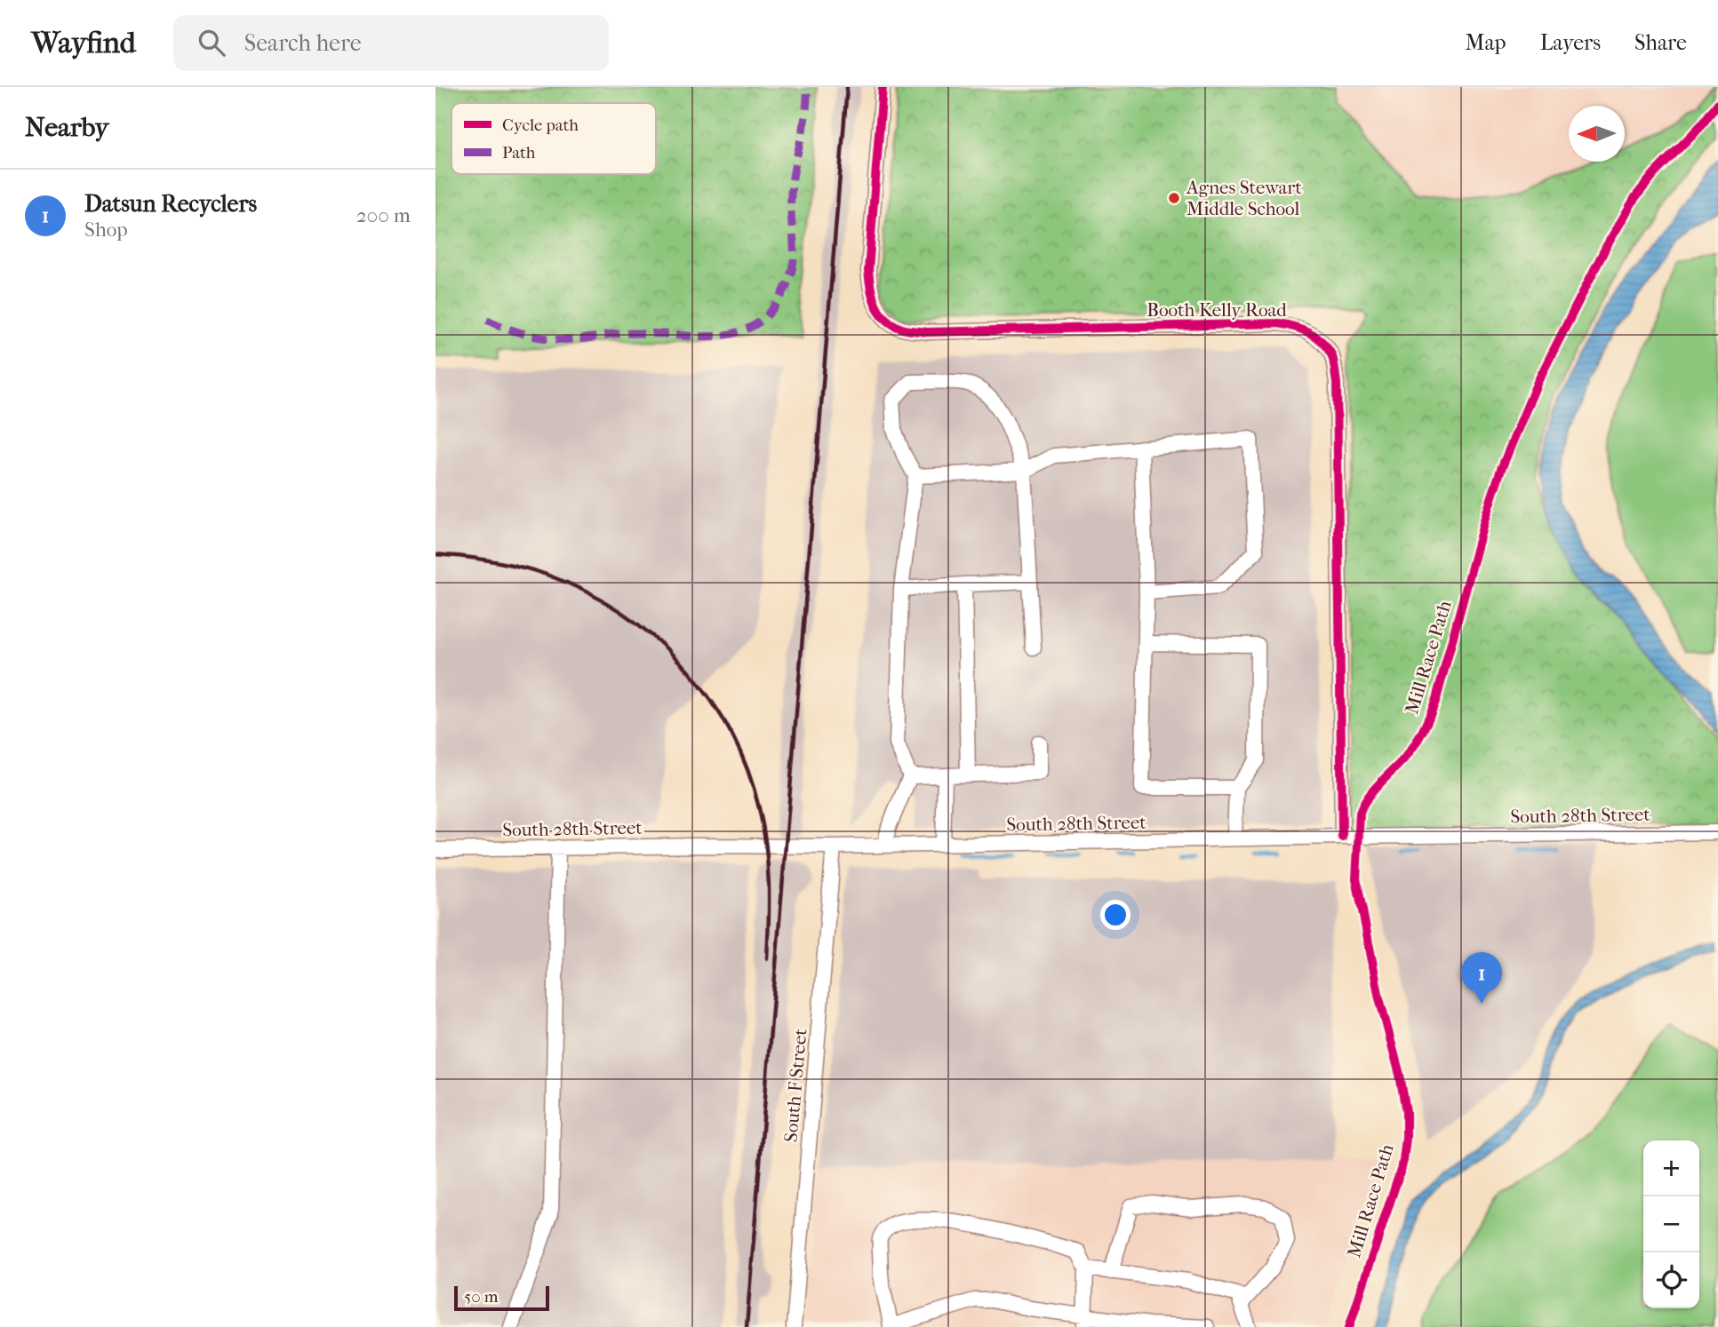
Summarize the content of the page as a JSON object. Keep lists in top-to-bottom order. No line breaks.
{"streets":{"street":["Booth Kelly Road","South 28th Street","South F Street"],"cycle path":["Mill Race Path"]},"crossings":[["Booth Kelly Road","South 28th Street"],["South 28th Street","South F Street"]],"places":["Agnes Stewart Middle School"],"legend":["Cycle path","Path"],"scale_bar":"50 m","north":"left","page":{"header":"Wayfind","search":"Search here","nav":["Map","Layers","Share"],"heading":"Nearby","list":[{"mark":"1","name":"Datsun Recyclers","note":"Shop","value":"200 m"}],"pins":"1","map_buttons":["+","−"],"scale":"50 m"}}
